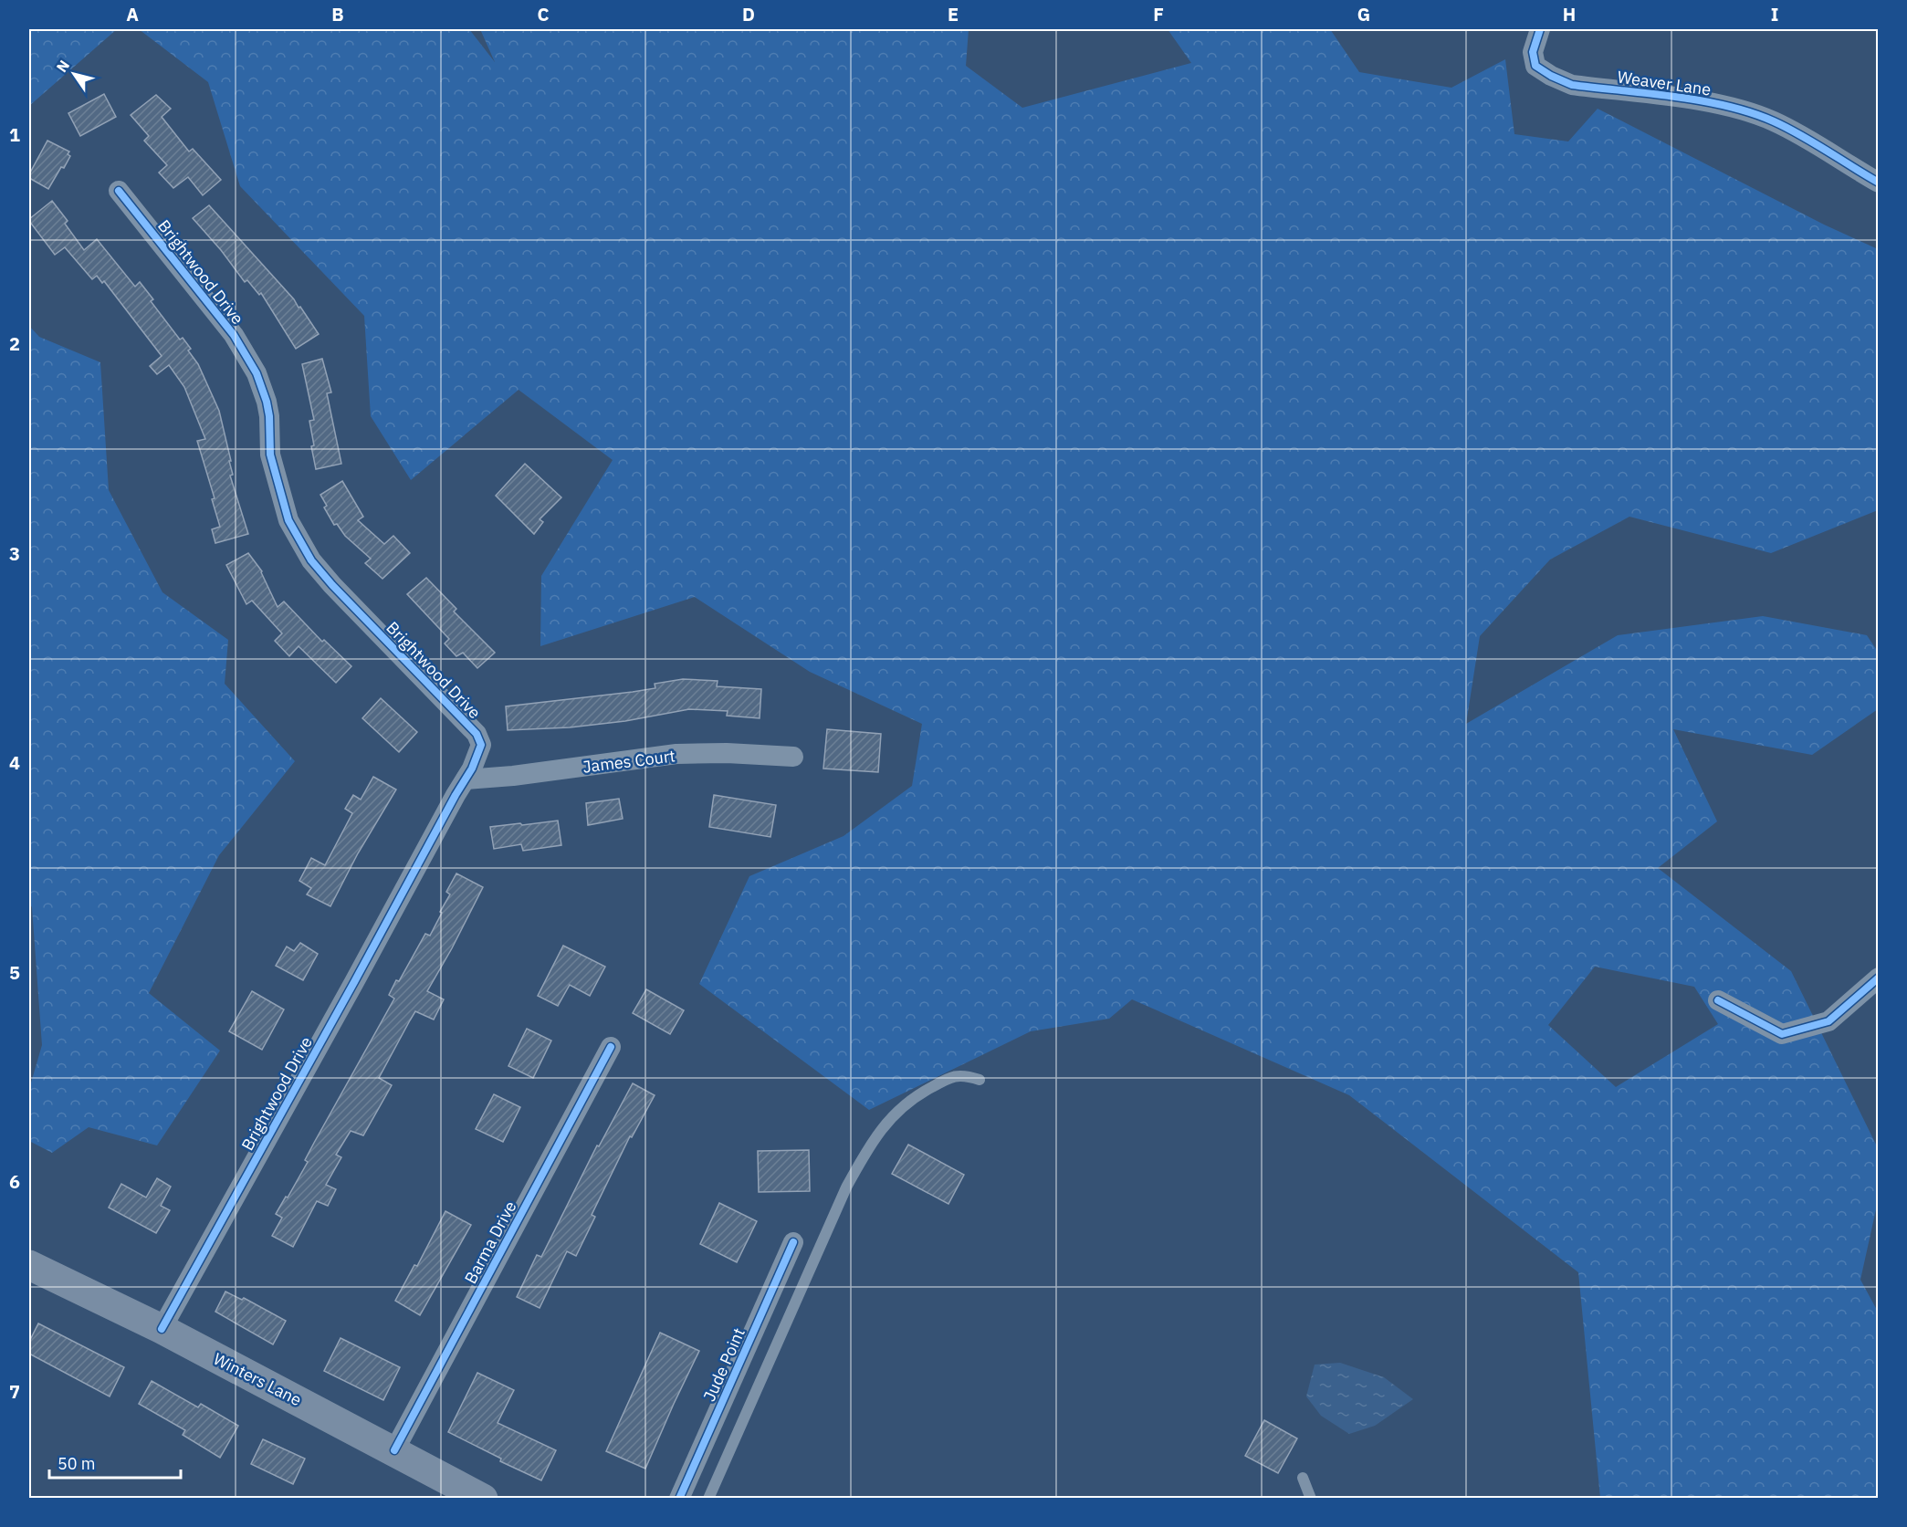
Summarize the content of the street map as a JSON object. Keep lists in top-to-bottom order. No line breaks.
{"streets":{"street":["Weaver Lane","Brightwood Drive","James Court","Barma Drive","Jude Point","Winters Lane"]},"crossings":[["Brightwood Drive","James Court"],["Brightwood Drive","Winters Lane"],["Barma Drive","Winters Lane"]],"scale_bar":"50 m","north":"top left","grid":{"columns":["A","B","C","D","E","F","G","H","I"],"rows":["1","2","3","4","5","6","7"]}}
